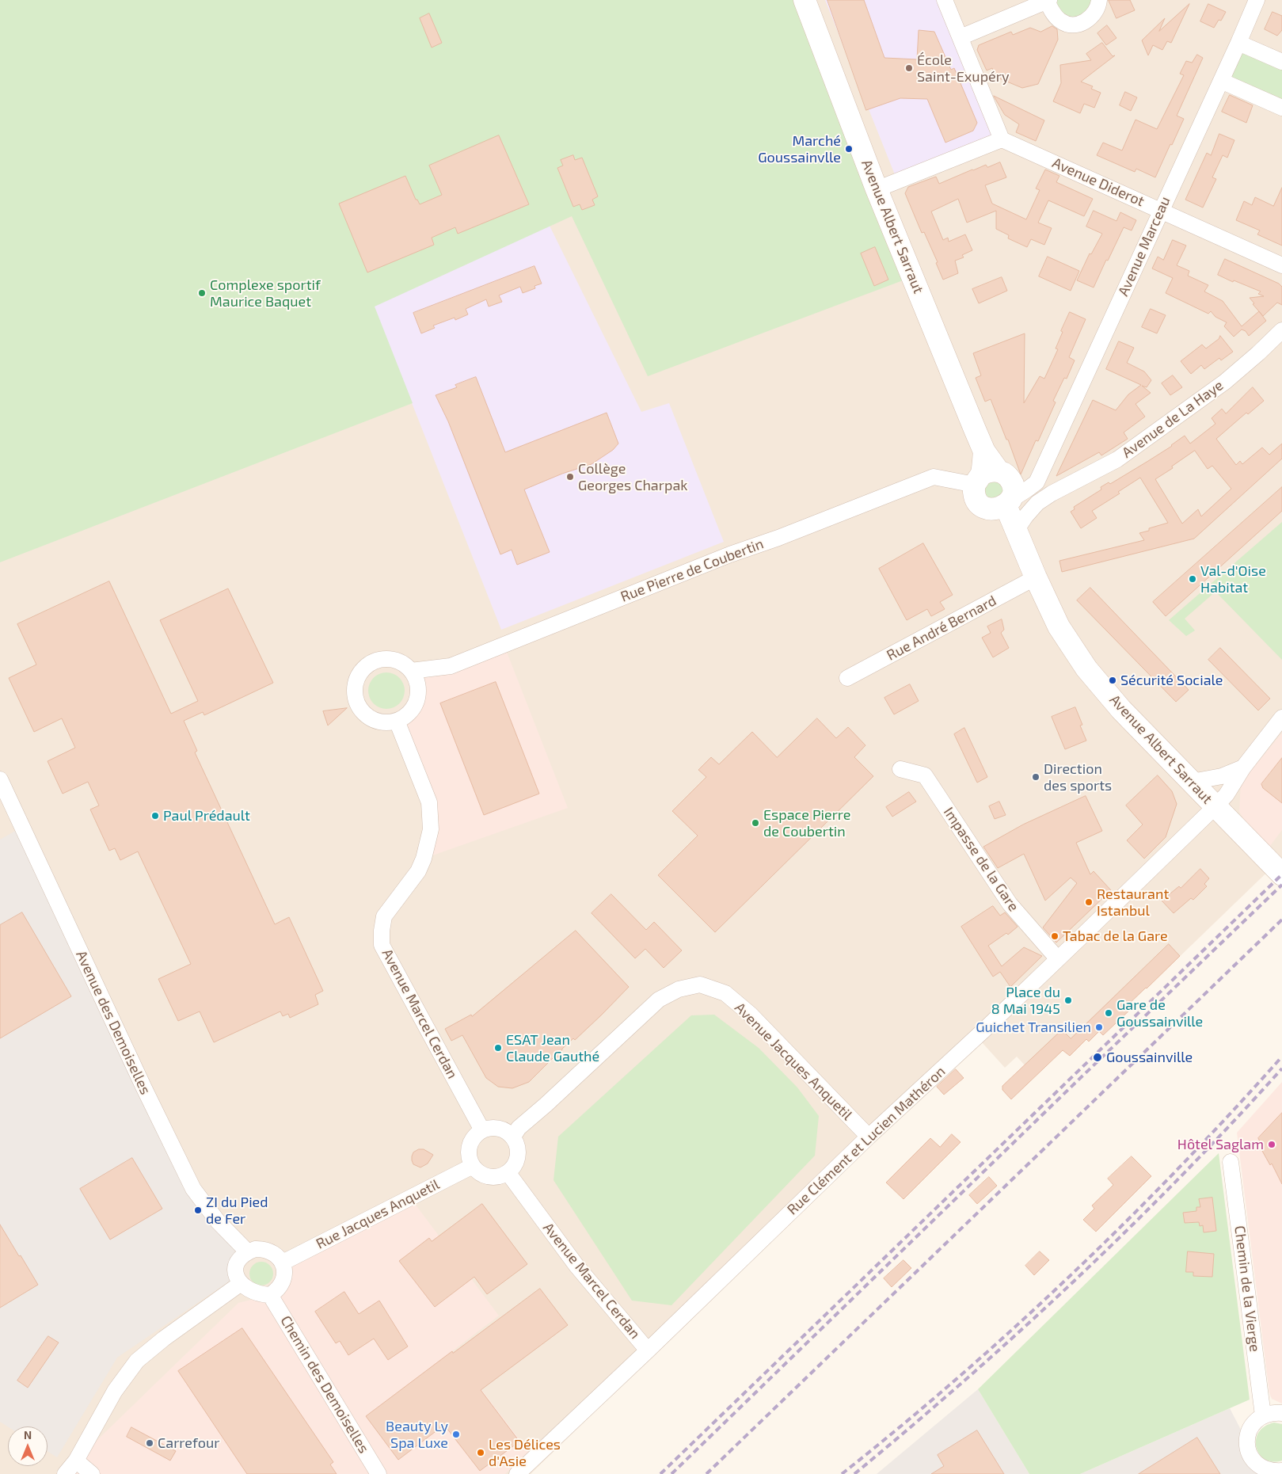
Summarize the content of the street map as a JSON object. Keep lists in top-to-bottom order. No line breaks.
{"streets":{"street":["Avenue Diderot","Avenue Albert Sarraut","Avenue Marceau","Avenue de La Haye","Rue Pierre de Coubertin","Rue André Bernard","Impasse de la Gare","Avenue Marcel Cerdan","Avenue des Demoiselles","Avenue Jacques Anquetil","Rue Clément et Lucien Mathéron","Rue Jacques Anquetil","Chemin de la Vierge","Chemin des Demoiselles"]},"crossings":[["Avenue Diderot","Avenue Marceau"],["Avenue Albert Sarraut","Avenue Marceau"],["Avenue Albert Sarraut","Avenue de La Haye"],["Avenue Albert Sarraut","Rue Pierre de Coubertin"],["Avenue Albert Sarraut","Rue André Bernard"],["Avenue Albert Sarraut","Rue Clément et Lucien Mathéron"],["Avenue Marceau","Rue Pierre de Coubertin"],["Rue Pierre de Coubertin","Avenue Marcel Cerdan"],["Impasse de la Gare","Rue Clément et Lucien Mathéron"],["Avenue Marcel Cerdan","Avenue Jacques Anquetil"],["Avenue Marcel Cerdan","Rue Clément et Lucien Mathéron"],["Avenue Marcel Cerdan","Rue Jacques Anquetil"],["Avenue des Demoiselles","Rue Jacques Anquetil"],["Avenue des Demoiselles","Chemin des Demoiselles"],["Avenue Jacques Anquetil","Rue Clément et Lucien Mathéron"],["Avenue Jacques Anquetil","Rue Jacques Anquetil"],["Rue Jacques Anquetil","Chemin des Demoiselles"]],"places":["École Saint-Exupéry","Marché Goussainvlle","Complexe sportif Maurice Baquet","Collège Georges Charpak","Val-d'Oise Habitat","Sécurité Sociale","Direction des sports","Paul Prédault","Espace Pierre de Coubertin","Restaurant Istanbul","Tabac de la Gare","Place du 8 Mai 1945","Gare de Goussainville","Guichet Transilien","ESAT Jean Claude Gauthé","Goussainville","Hôtel Saglam","ZI du Pied de Fer","Beauty Ly Spa Luxe","Carrefour","Les Délices d'Asie"],"north":"top"}
